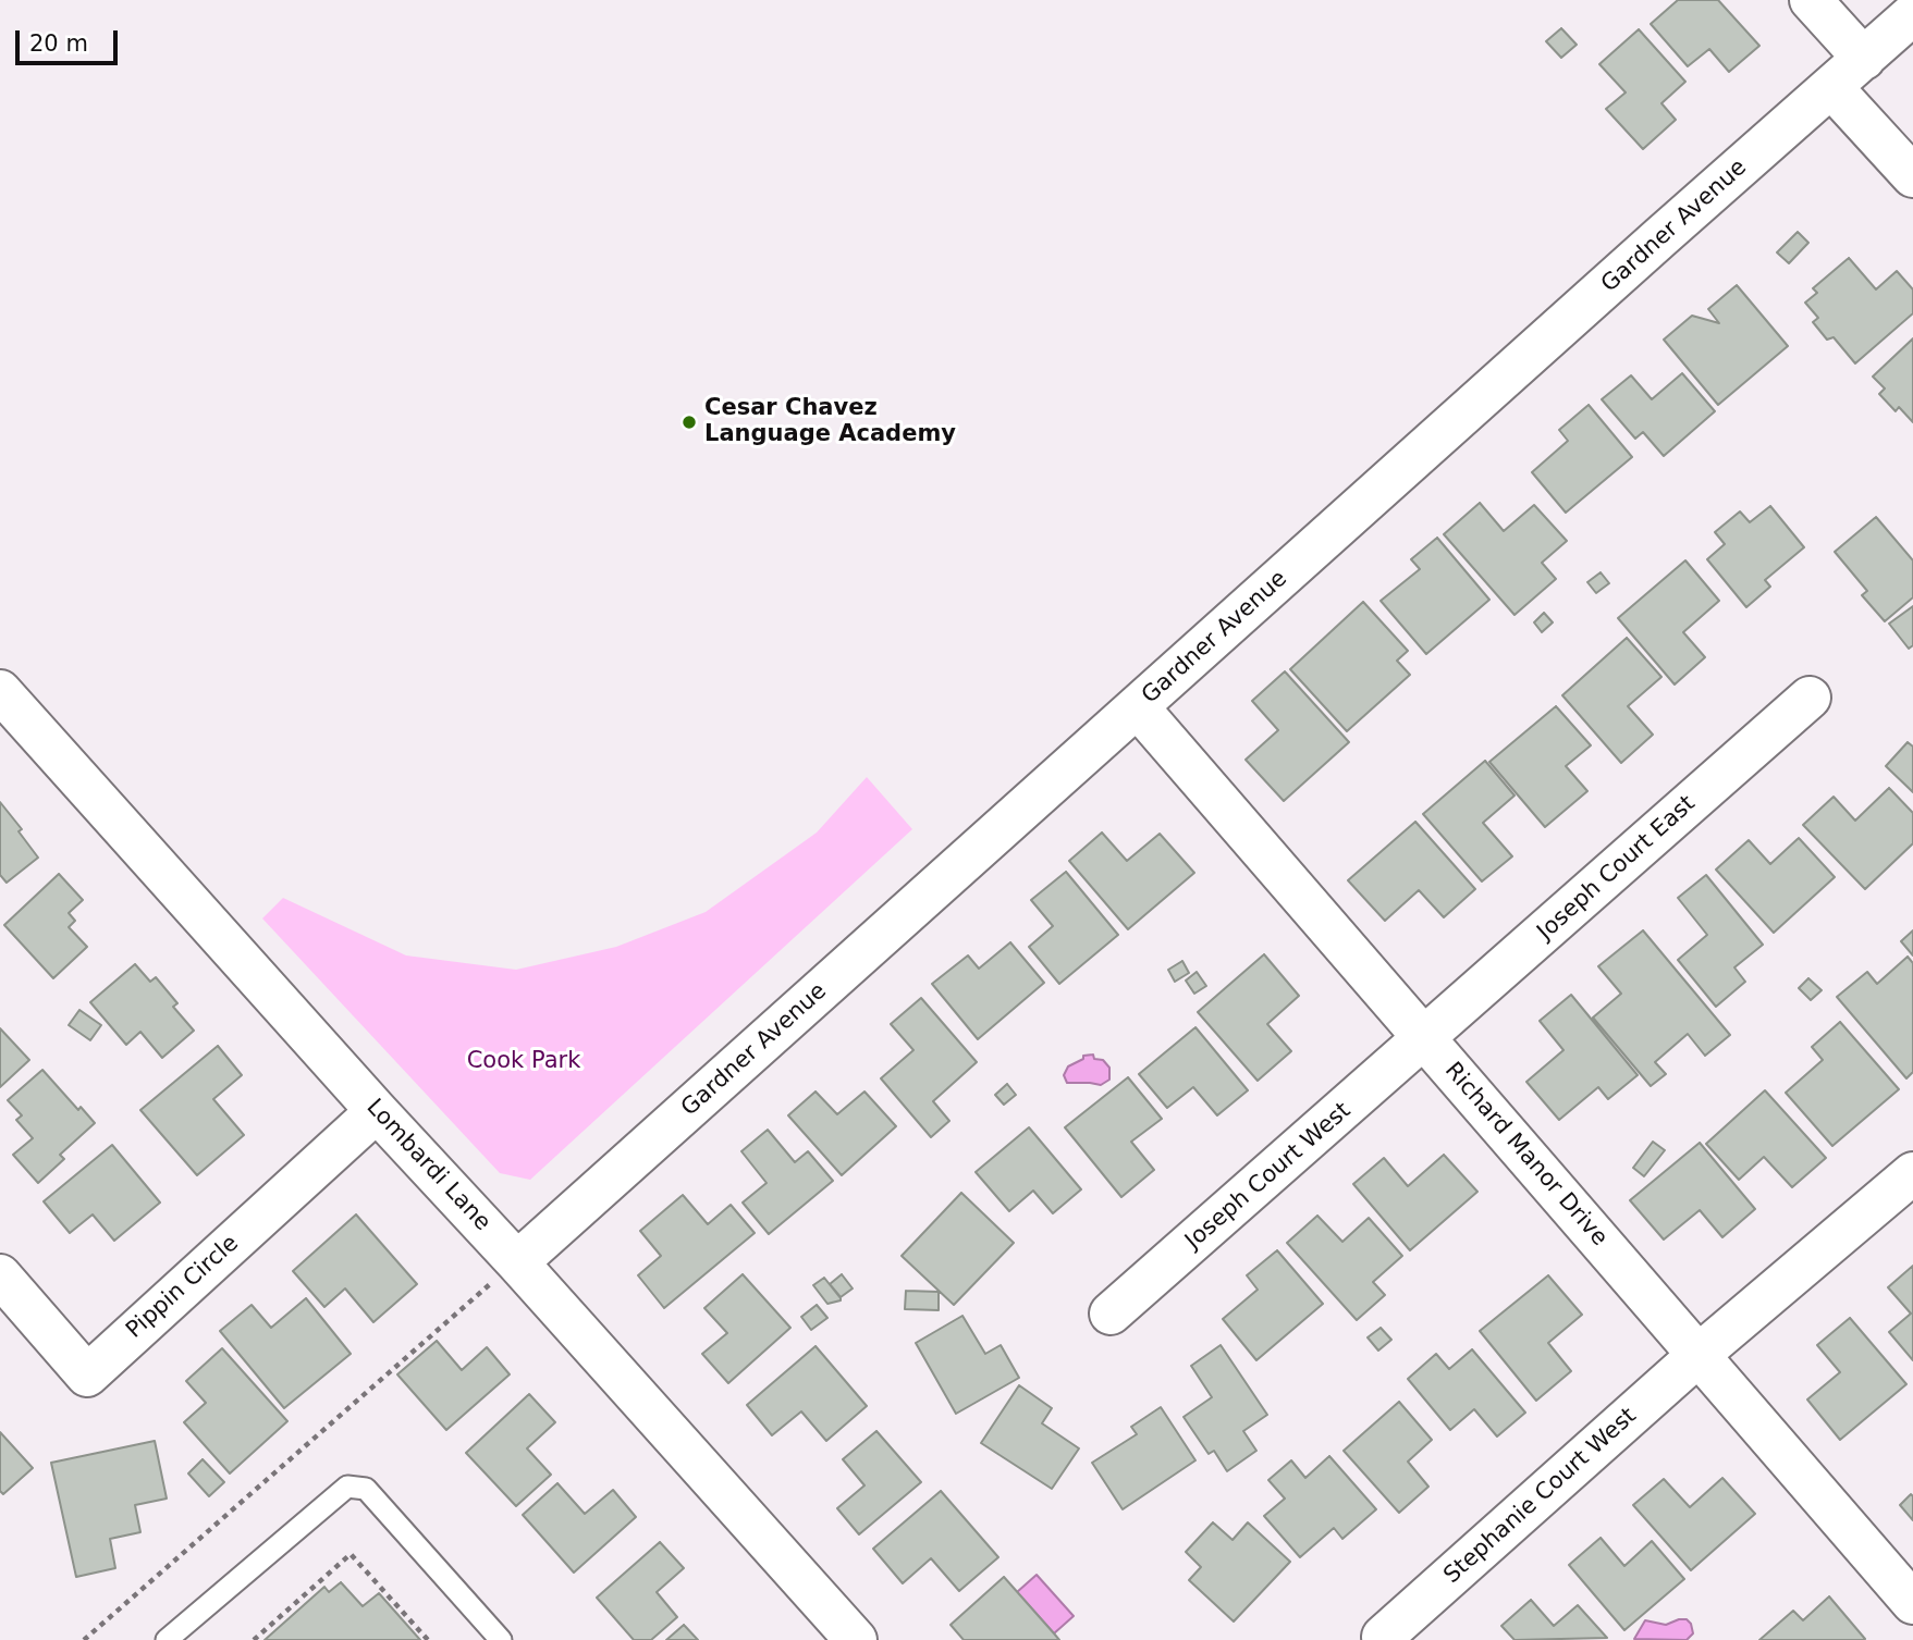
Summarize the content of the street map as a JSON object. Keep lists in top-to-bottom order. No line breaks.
{"streets":{"street":["Gardner Avenue","Joseph Court East","Richard Manor Drive","Lombardi Lane","Joseph Court West","Pippin Circle","Stephanie Court West"]},"crossings":[["Gardner Avenue","Richard Manor Drive"],["Gardner Avenue","Lombardi Lane"],["Joseph Court East","Richard Manor Drive"],["Joseph Court East","Joseph Court West"],["Richard Manor Drive","Joseph Court West"],["Richard Manor Drive","Stephanie Court West"],["Lombardi Lane","Pippin Circle"]],"parks":["Cook Park"],"places":["Cesar Chavez Language Academy"],"scale_bar":"20 m"}
